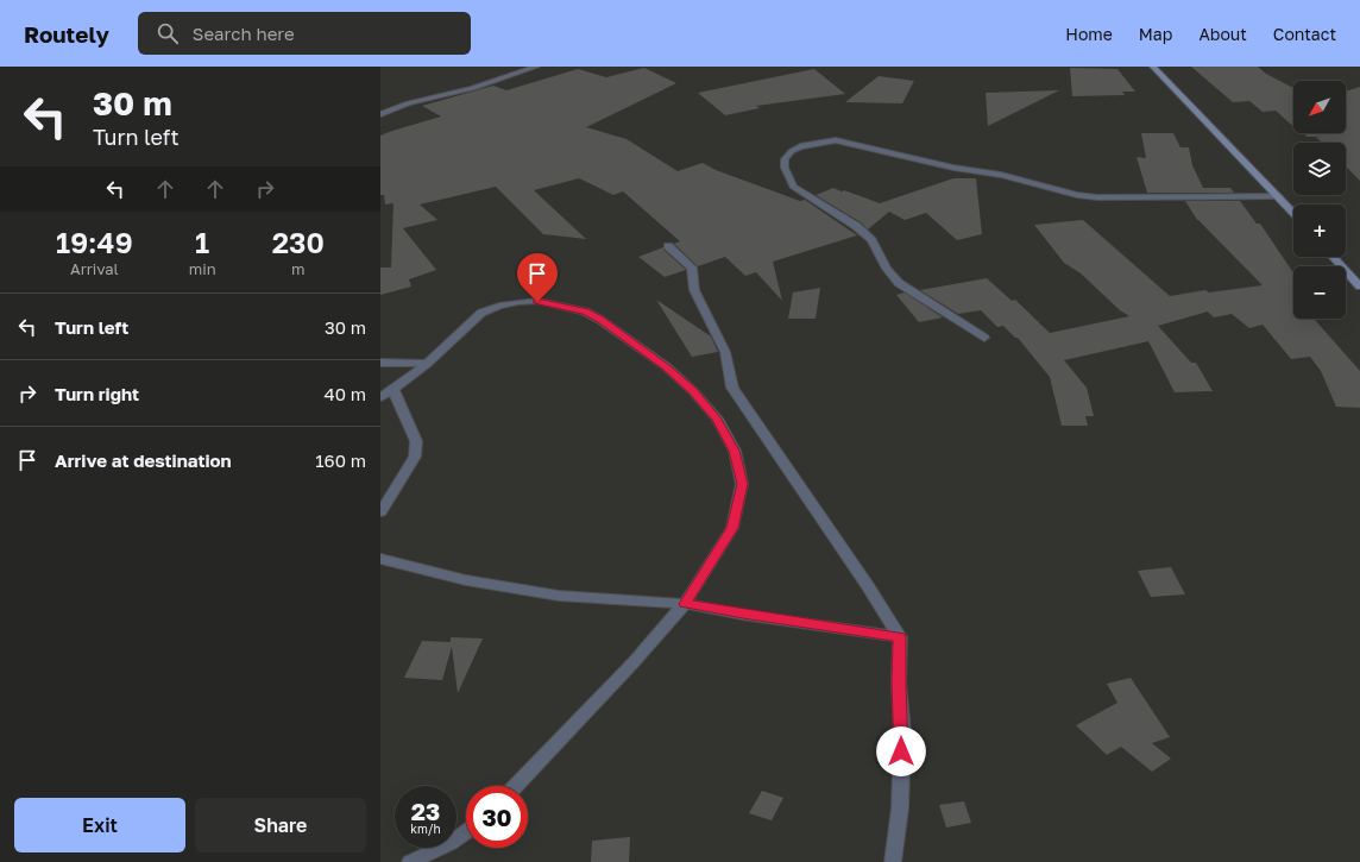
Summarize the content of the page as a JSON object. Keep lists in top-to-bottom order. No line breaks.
{"north":"bottom left","page":{"header":"Routely","search":"Search here","nav":["Home","Map","About","Contact"],"turn":["30 m","Turn left"],"map_buttons":["+","−"],"eta":["19:49","Arrival","1","min","230","m"],"list":[{"name":"Turn left","value":"30 m"},{"name":"Turn right","value":"40 m"},{"name":"Arrive at destination","value":"160 m"}],"speed":"23 km/h","limit":"30","buttons":["Exit","Share"]}}
